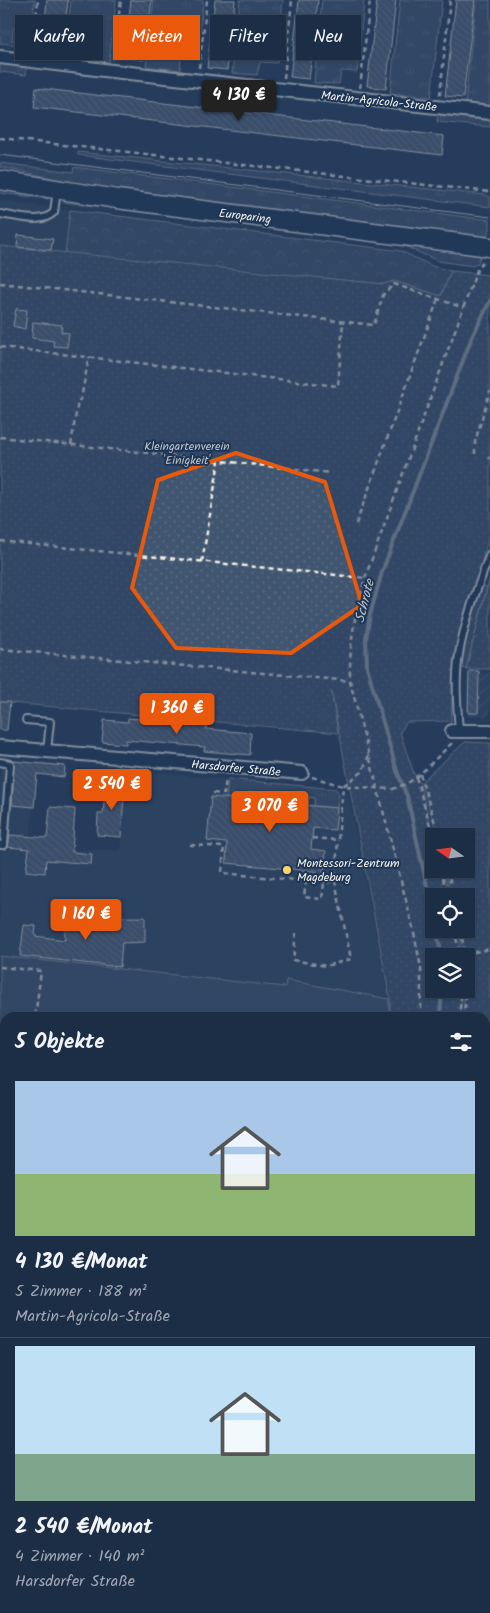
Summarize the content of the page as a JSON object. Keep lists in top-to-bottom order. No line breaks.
{"streets":{"main road":["Europaring"],"street":["Martin-Agricola-Straße","Harsdorfer Straße"]},"water":["Schrote"],"parks":["Kleingartenverein 'Einigkeit'"],"places":["Montessori-Zentrum Magdeburg"],"north":"left","page":{"chip":["Kaufen","Mieten","Filter","Neu"],"price":["4 130 €","1 360 €","2 540 €","3 070 €","1 160 €"],"heading":"5 Objekte","list":[{"name":"4 130 €/Monat","note":"5 Zimmer · 188 m² · Martin-Agricola-Straße"},{"name":"2 540 €/Monat","note":"4 Zimmer · 140 m² · Harsdorfer Straße"}]}}
